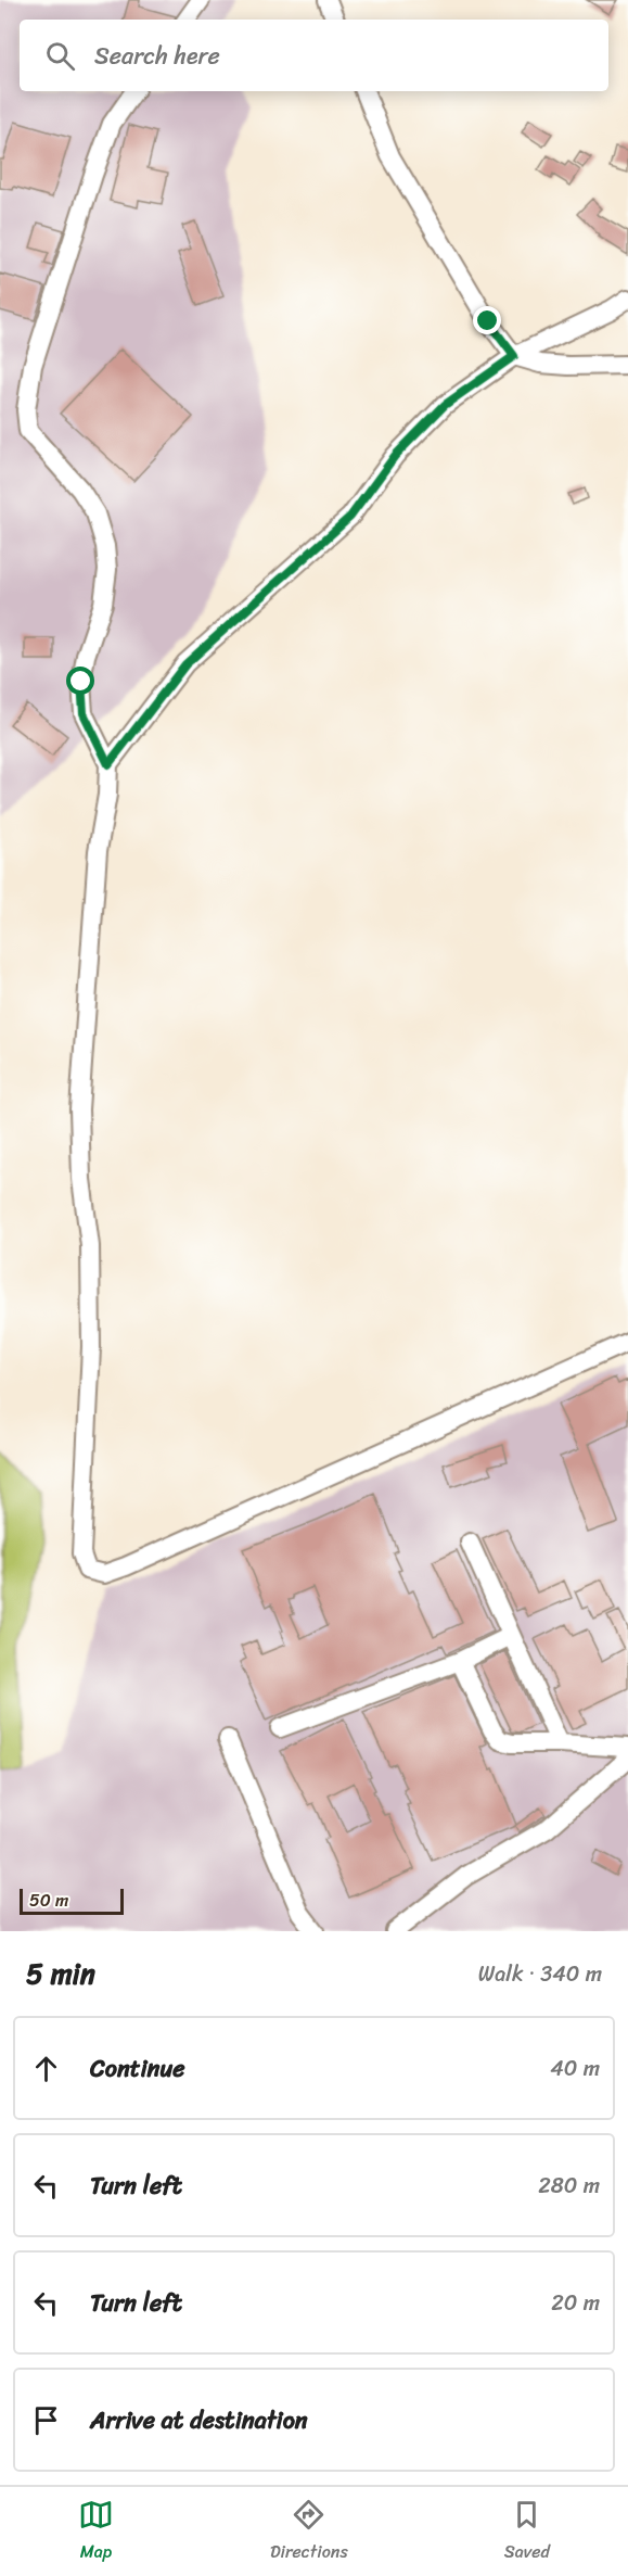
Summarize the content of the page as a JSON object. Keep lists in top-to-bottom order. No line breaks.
{"scale_bar":"50 m","page":{"search":"Search here","scale":"50 m","heading":["5 min","Walk · 340 m"],"list":[["Continue","40 m"],["Turn left","280 m"],["Turn left","20 m"],"Arrive at destination"],"nav":["Map","Directions","Saved"]}}
